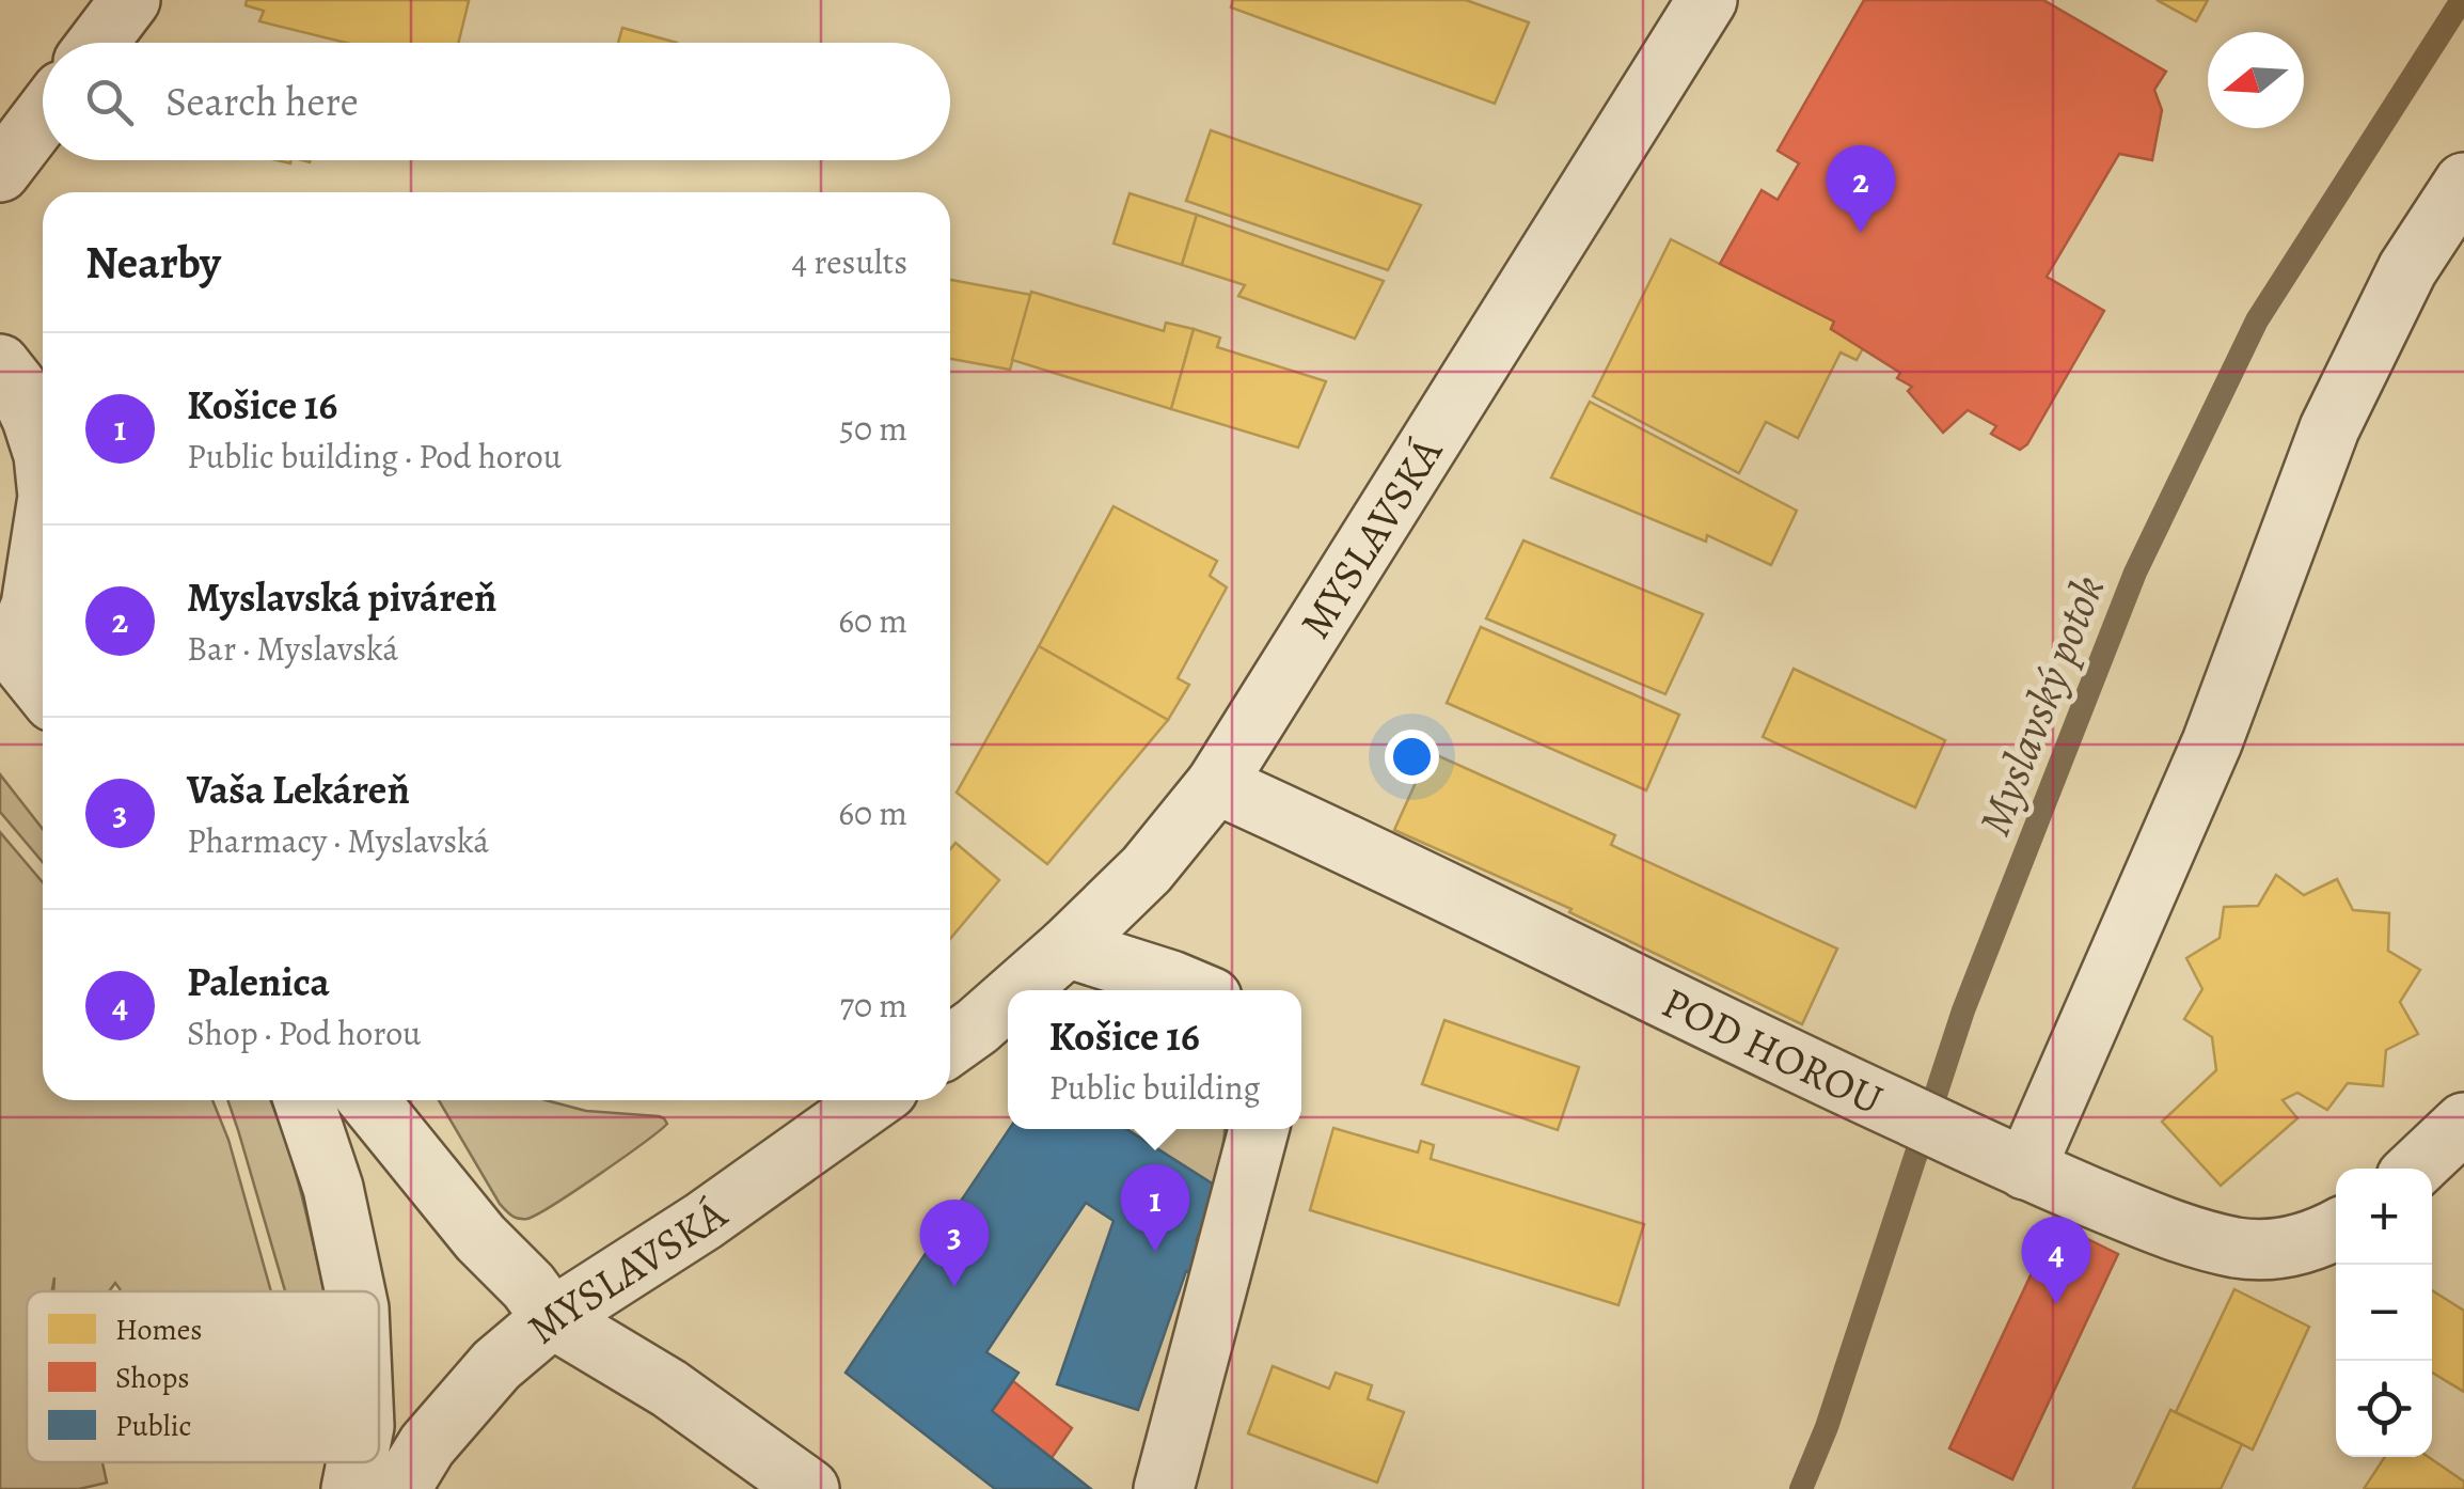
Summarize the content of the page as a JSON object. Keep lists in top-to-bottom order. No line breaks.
{"streets":{"street":["MYSLAVSKÁ","POD HOROU"]},"crossings":[["MYSLAVSKÁ","POD HOROU"]],"water":["Myslavský potok"],"legend":["Homes","Shops","Public"],"north":"left","page":{"search":"Search here","pins":["2","1","3","4"],"heading":["Nearby","4 results"],"list":[{"mark":"1","name":"Košice 16","note":"Public building · Pod horou","value":"50 m"},{"mark":"2","name":"Myslavská piváreň","note":"Bar · Myslavská","value":"60 m"},{"mark":"3","name":"Vaša Lekáreň","note":"Pharmacy · Myslavská","value":"60 m"},{"mark":"4","name":"Palenica","note":"Shop · Pod horou","value":"70 m"}],"popup":["Košice 16","Public building"],"map_buttons":["+","−"]}}
